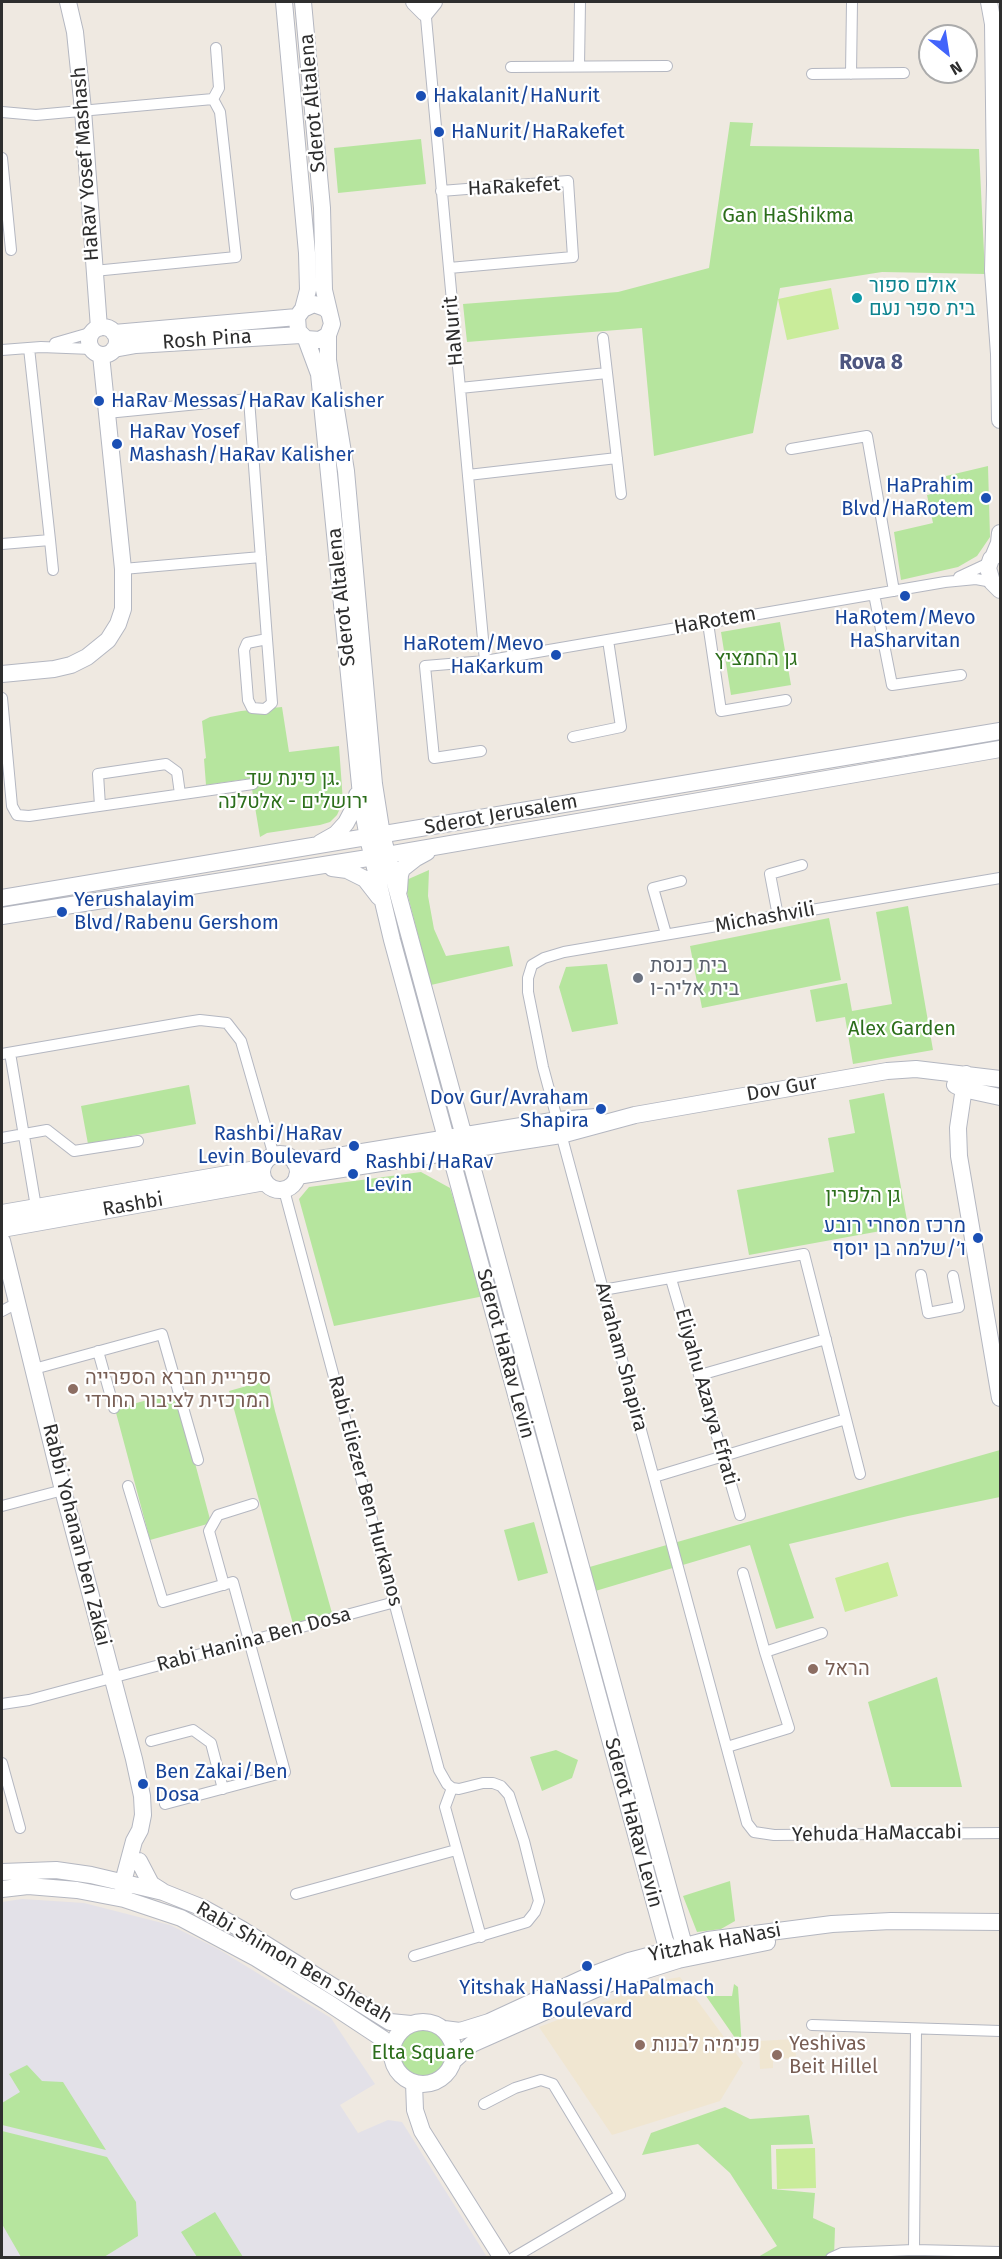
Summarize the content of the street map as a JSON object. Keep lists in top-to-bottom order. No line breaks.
{"streets":{"main road":["Sderot Altalena","HaRav Yosef Mashash","Rosh Pina","Sderot Jerusalem","Dov Gur","Rashbi","Sderot HaRav Levin","Rabbi Yohanan ben Zakai","Yitzhak HaNasi","Rabi Shimon Ben Shetah"],"street":["HaRakefet","HaNurit","HaRotem","Michashvili","Avraham Shapira","Eliyahu Azarya Efrati","Rabi Eliezer Ben Hurkanos","Rabi Hanina Ben Dosa","Yehuda HaMaccabi"]},"crossings":[["Sderot Altalena","Rosh Pina"],["Sderot Altalena","Sderot Jerusalem"],["Sderot Altalena","Sderot HaRav Levin"],["HaRav Yosef Mashash","Rosh Pina"],["HaRakefet","HaNurit"],["HaNurit","HaRotem"],["Sderot Jerusalem","Sderot HaRav Levin"],["Michashvili","Avraham Shapira"],["Dov Gur","Sderot HaRav Levin"],["Dov Gur","Avraham Shapira"],["Rashbi","Rabi Eliezer Ben Hurkanos"],["Sderot HaRav Levin","Yitzhak HaNasi"],["Avraham Shapira","Yehuda HaMaccabi"],["Rabi Eliezer Ben Hurkanos","Rabi Hanina Ben Dosa"],["Rabbi Yohanan ben Zakai","Rabi Hanina Ben Dosa"],["Rabbi Yohanan ben Zakai","Rabi Shimon Ben Shetah"],["Yitzhak HaNasi","Rabi Shimon Ben Shetah"]],"districts":["Rova 8"],"parks":["Gan HaShikma","גן החמציץ","גן פינת שד. ירושלים - אלטלנה","Alex Garden","גן הלפרין","Elta Square"],"places":["Hakalanit/HaNurit","HaNurit/HaRakefet","אולם ספור בית ספר נעם","HaRav Messas/HaRav Kalisher","HaRav Yosef Mashash/HaRav Kalisher","HaPrahim Blvd/HaRotem","HaRotem/Mevo HaSharvitan","HaRotem/Mevo HaKarkum","Yerushalayim Blvd/Rabenu Gershom","בית כנסת בית אליה-ו","Dov Gur/Avraham Shapira","Rashbi/HaRav Levin Boulevard","Rashbi/HaRav Levin","מרכז מסחרי רובע ו׳/שלמה בן יוסף","ספריית חברא הספרייה המרכזית לציבור החרדי","הראל","Ben Zakai/Ben Dosa","Yitshak HaNassi/HaPalmach Boulevard","פנימיה לבנות","Yeshivas Beit Hillel"],"north":"bottom right"}
